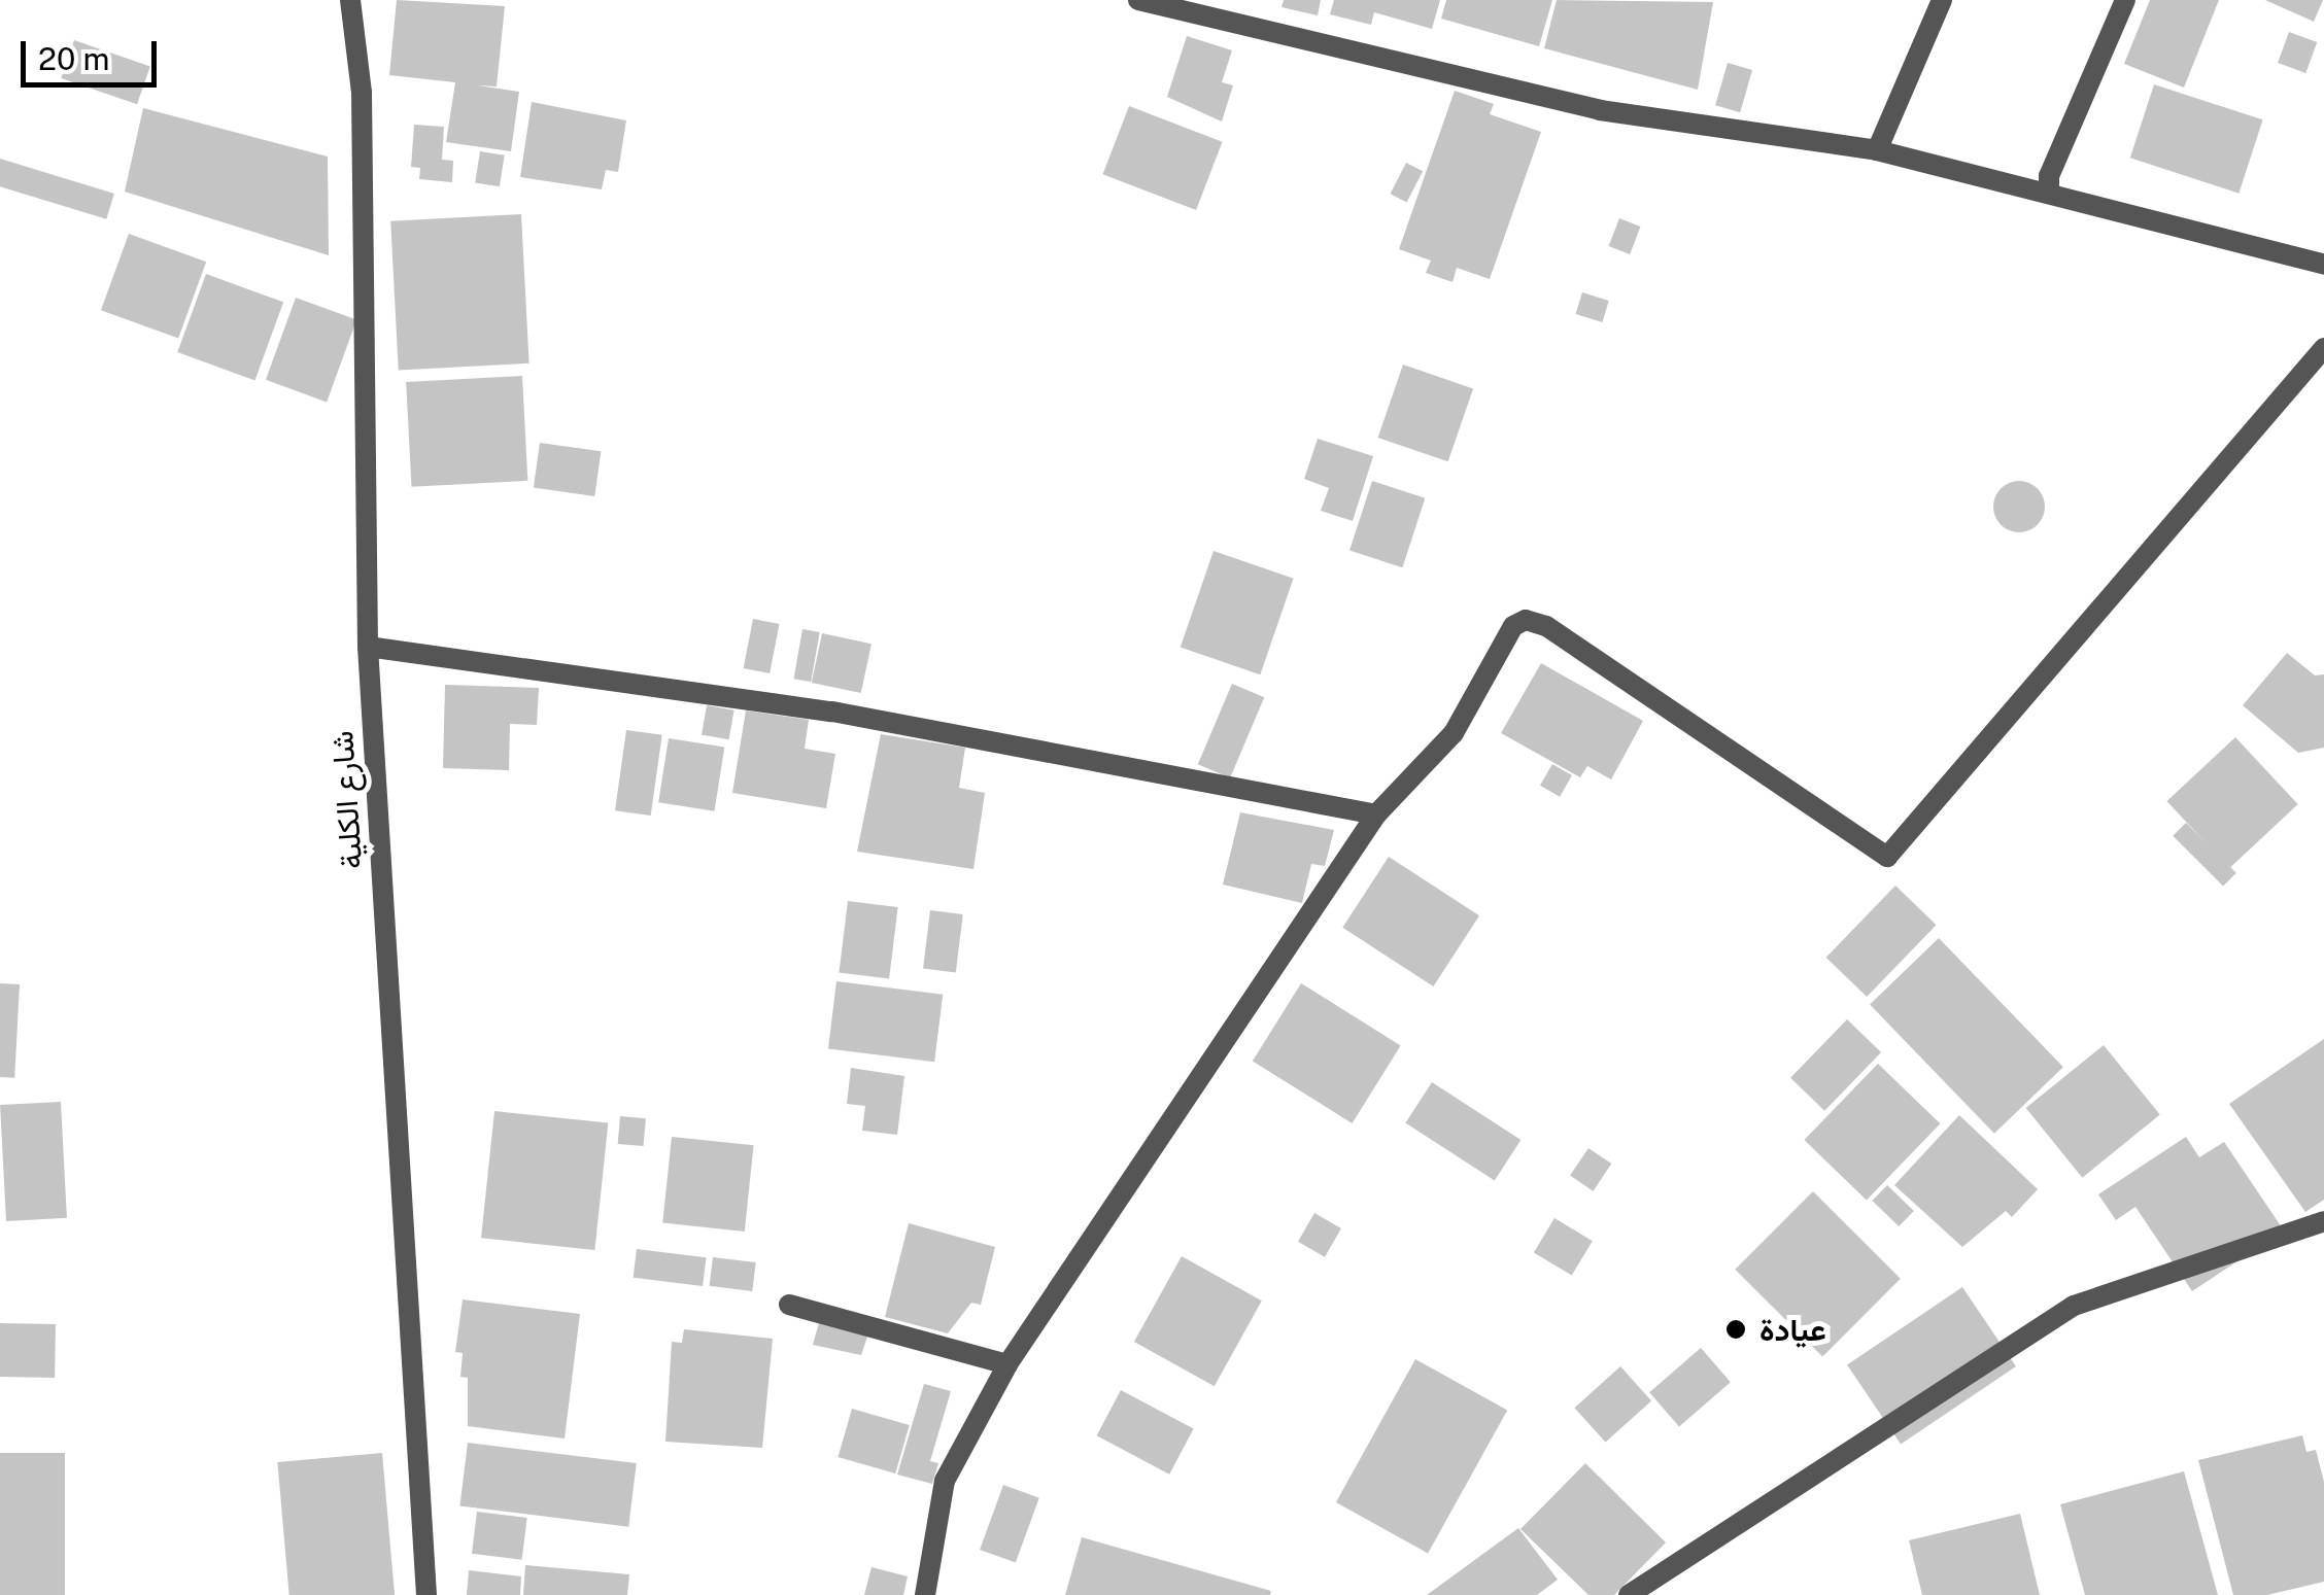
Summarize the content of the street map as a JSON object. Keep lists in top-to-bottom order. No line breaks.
{"streets":{"street":["شارع الكلية"]},"places":["عيادة"],"scale_bar":"20 m"}
